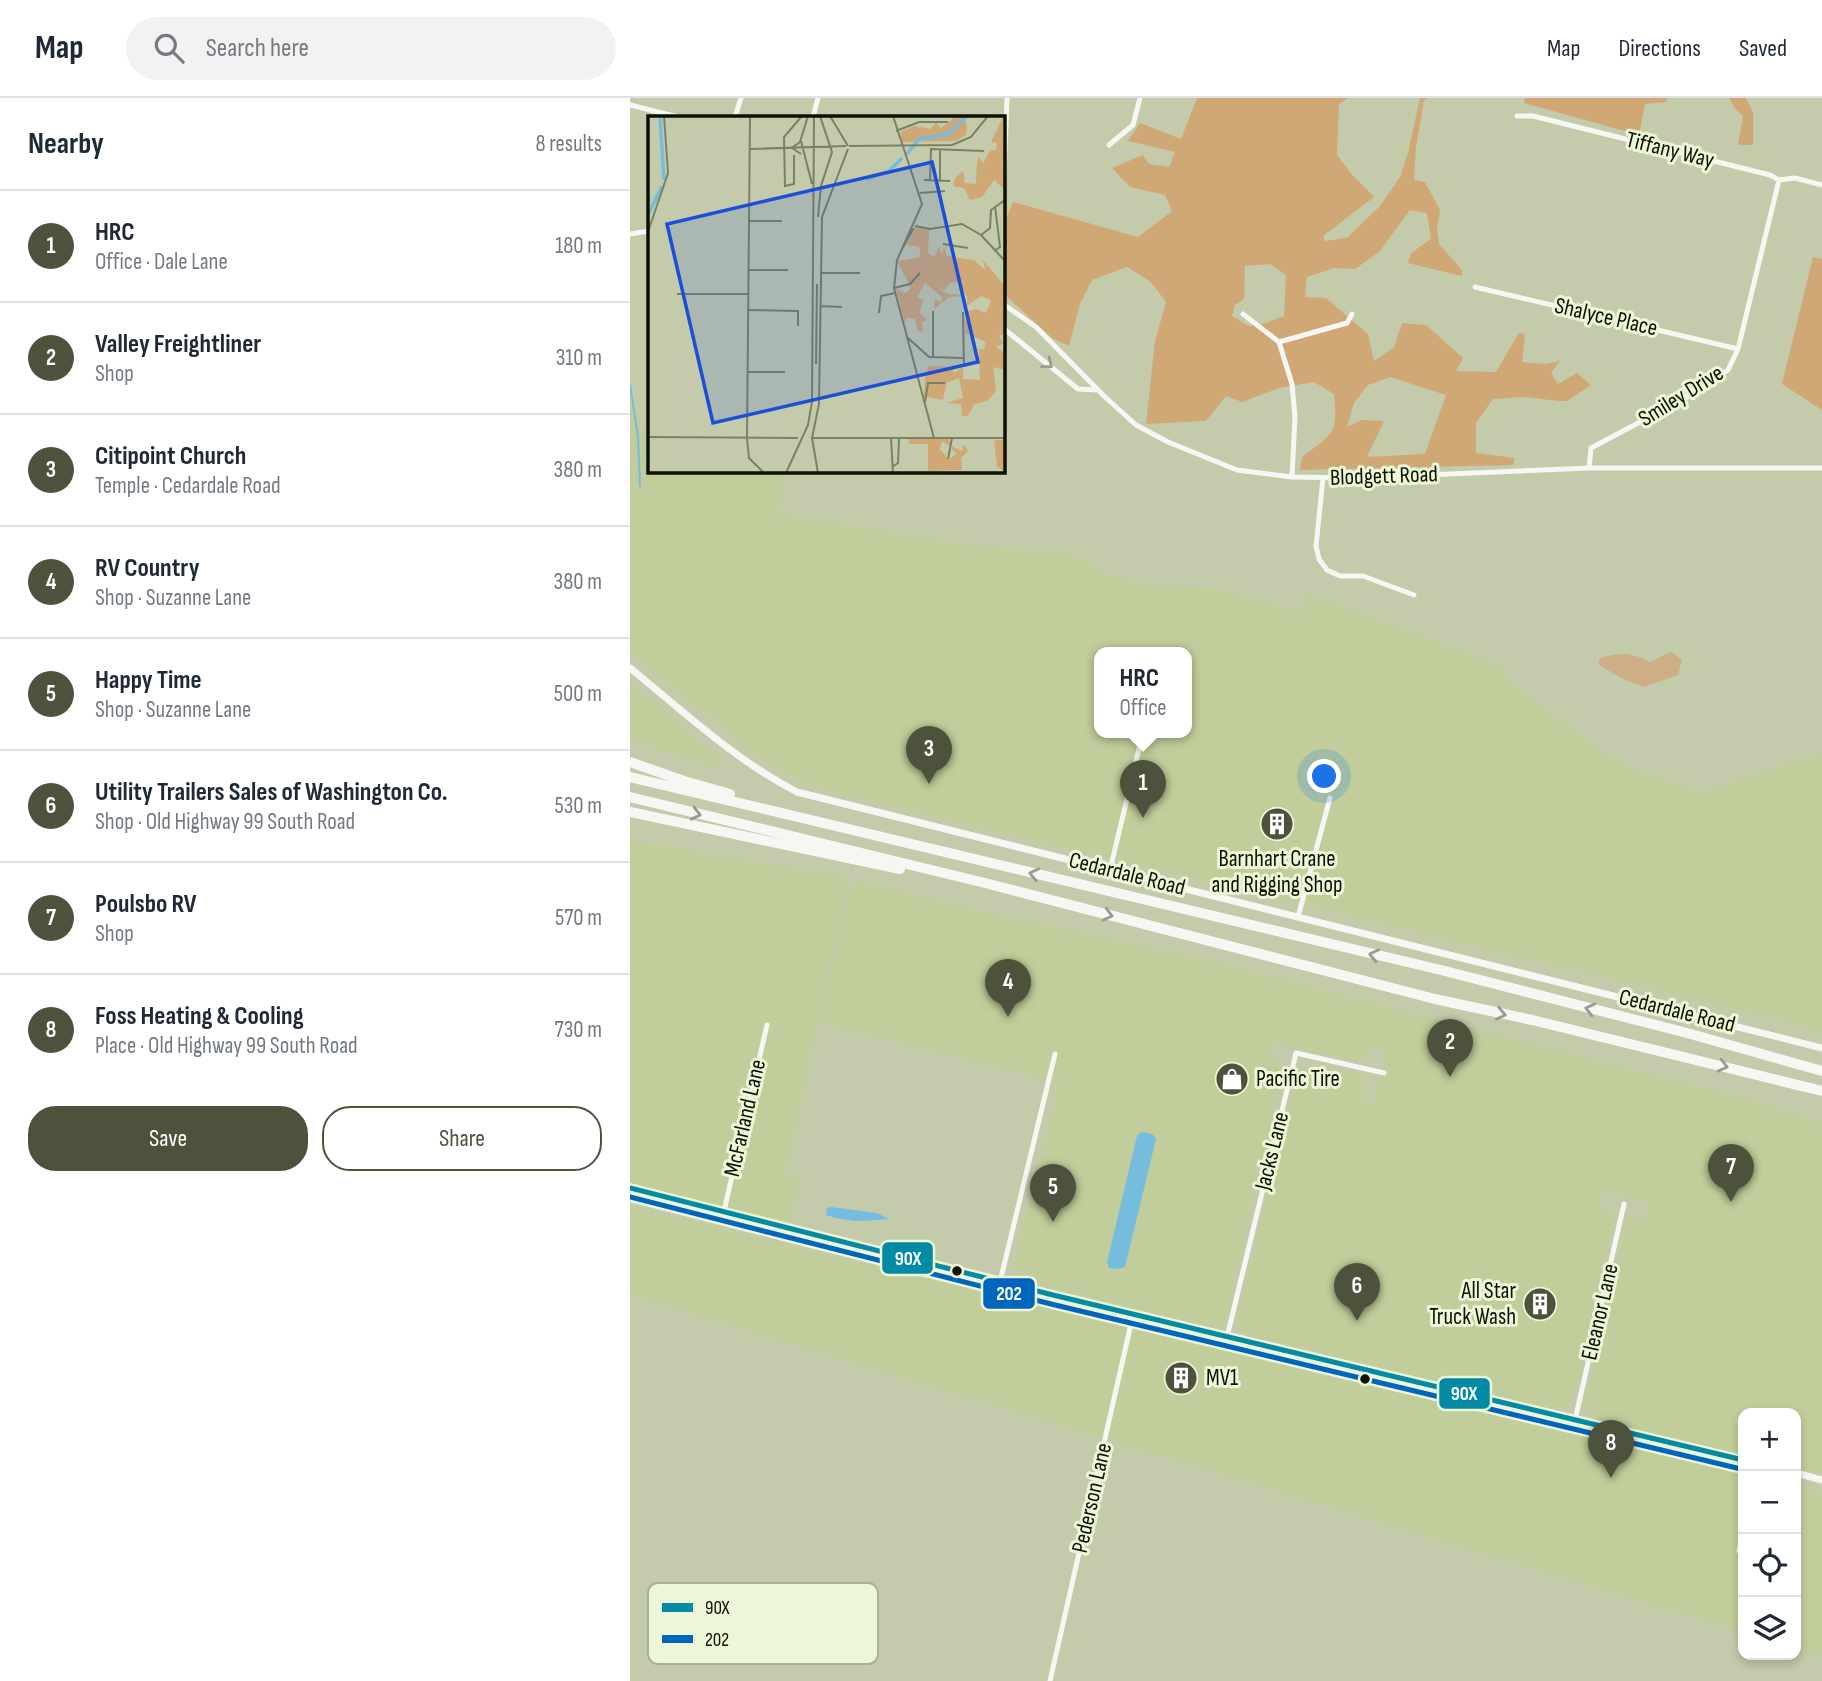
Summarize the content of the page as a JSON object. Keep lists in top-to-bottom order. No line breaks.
{"streets":{"street":["Tiffany Way","Shalyce Place","Smiley Drive","Blodgett Road","Cedardale Road","McFarland Lane","Jacks Lane","Eleanor Lane","Pederson Lane"]},"crossings":[["Tiffany Way","Smiley Drive"],["Shalyce Place","Smiley Drive"],["Smiley Drive","Blodgett Road"]],"places":{"building":["Barnhart Crane and Rigging Shop","All Star Truck Wash","MV1"],"shop":["Pacific Tire"]},"lines":["transit line 90X","transit line 202"],"legend":["90X","202"],"page":{"header":"Map","search":"Search here","nav":["Map","Directions","Saved"],"heading":["Nearby","8 results"],"list":[{"mark":"1","name":"HRC","note":"Office · Dale Lane","value":"180 m"},{"mark":"2","name":"Valley Freightliner","note":"Shop","value":"310 m"},{"mark":"3","name":"Citipoint Church","note":"Temple · Cedardale Road","value":"380 m"},{"mark":"4","name":"RV Country","note":"Shop · Suzanne Lane","value":"380 m"},{"mark":"5","name":"Happy Time","note":"Shop · Suzanne Lane","value":"500 m"},{"mark":"6","name":"Utility Trailers Sales of Washington Co.","note":"Shop · Old Highway 99 South Road","value":"530 m"},{"mark":"7","name":"Poulsbo RV","note":"Shop","value":"570 m"},{"mark":"8","name":"Foss Heating & Cooling","note":"Place · Old Highway 99 South Road","value":"730 m"}],"popup":["HRC","Office"],"pins":["3","1","4","2","7","5","6","8"],"buttons":["Save","Share"],"map_buttons":["+","−"]}}
